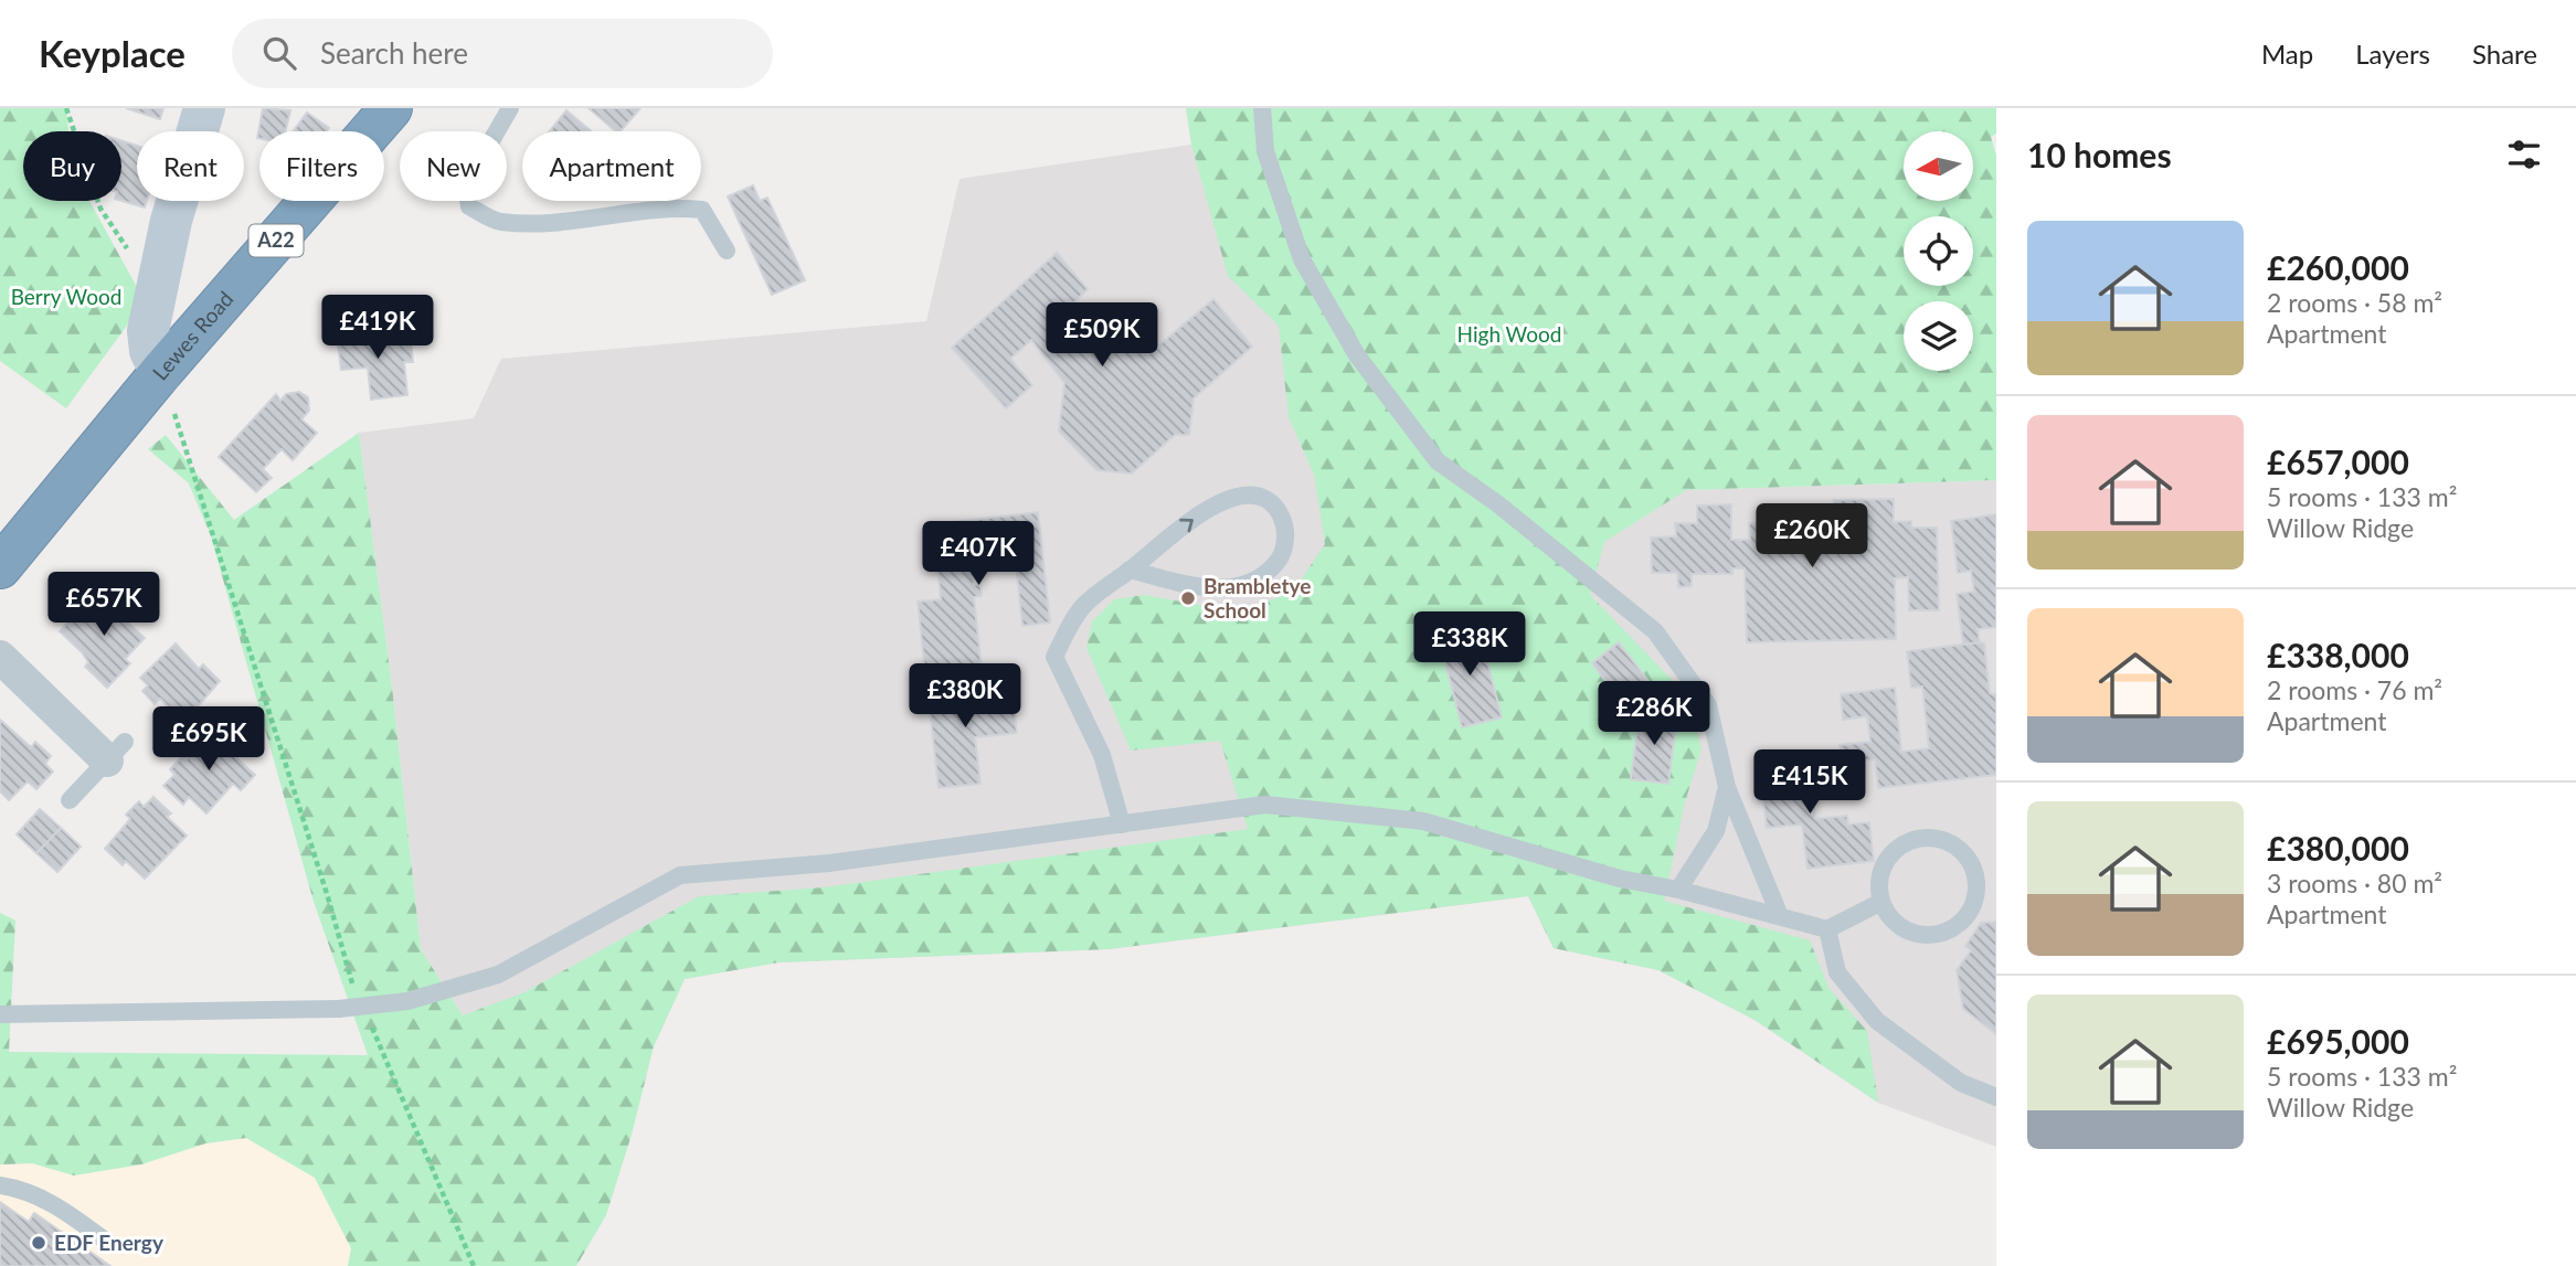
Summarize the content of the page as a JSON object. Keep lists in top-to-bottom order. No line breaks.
{"streets":{"highway":["A22","Lewes Road"]},"parks":["Berry Wood","High Wood"],"places":["Brambletye School","EDF Energy"],"north":"left","page":{"header":"Keyplace","search":"Search here","nav":["Map","Layers","Share"],"heading":"10 homes","chip":["Buy","Rent","Filters","New","Apartment"],"list":[{"name":"£260,000","note":"2 rooms · 58 m² · Apartment"},{"name":"£657,000","note":"5 rooms · 133 m² · Willow Ridge"},{"name":"£338,000","note":"2 rooms · 76 m² · Apartment"},{"name":"£380,000","note":"3 rooms · 80 m² · Apartment"},{"name":"£695,000","note":"5 rooms · 133 m² · Willow Ridge"}],"price":["£419K","£509K","£260K","£407K","£657K","£338K","£380K","£286K","£695K","£415K"]}}
